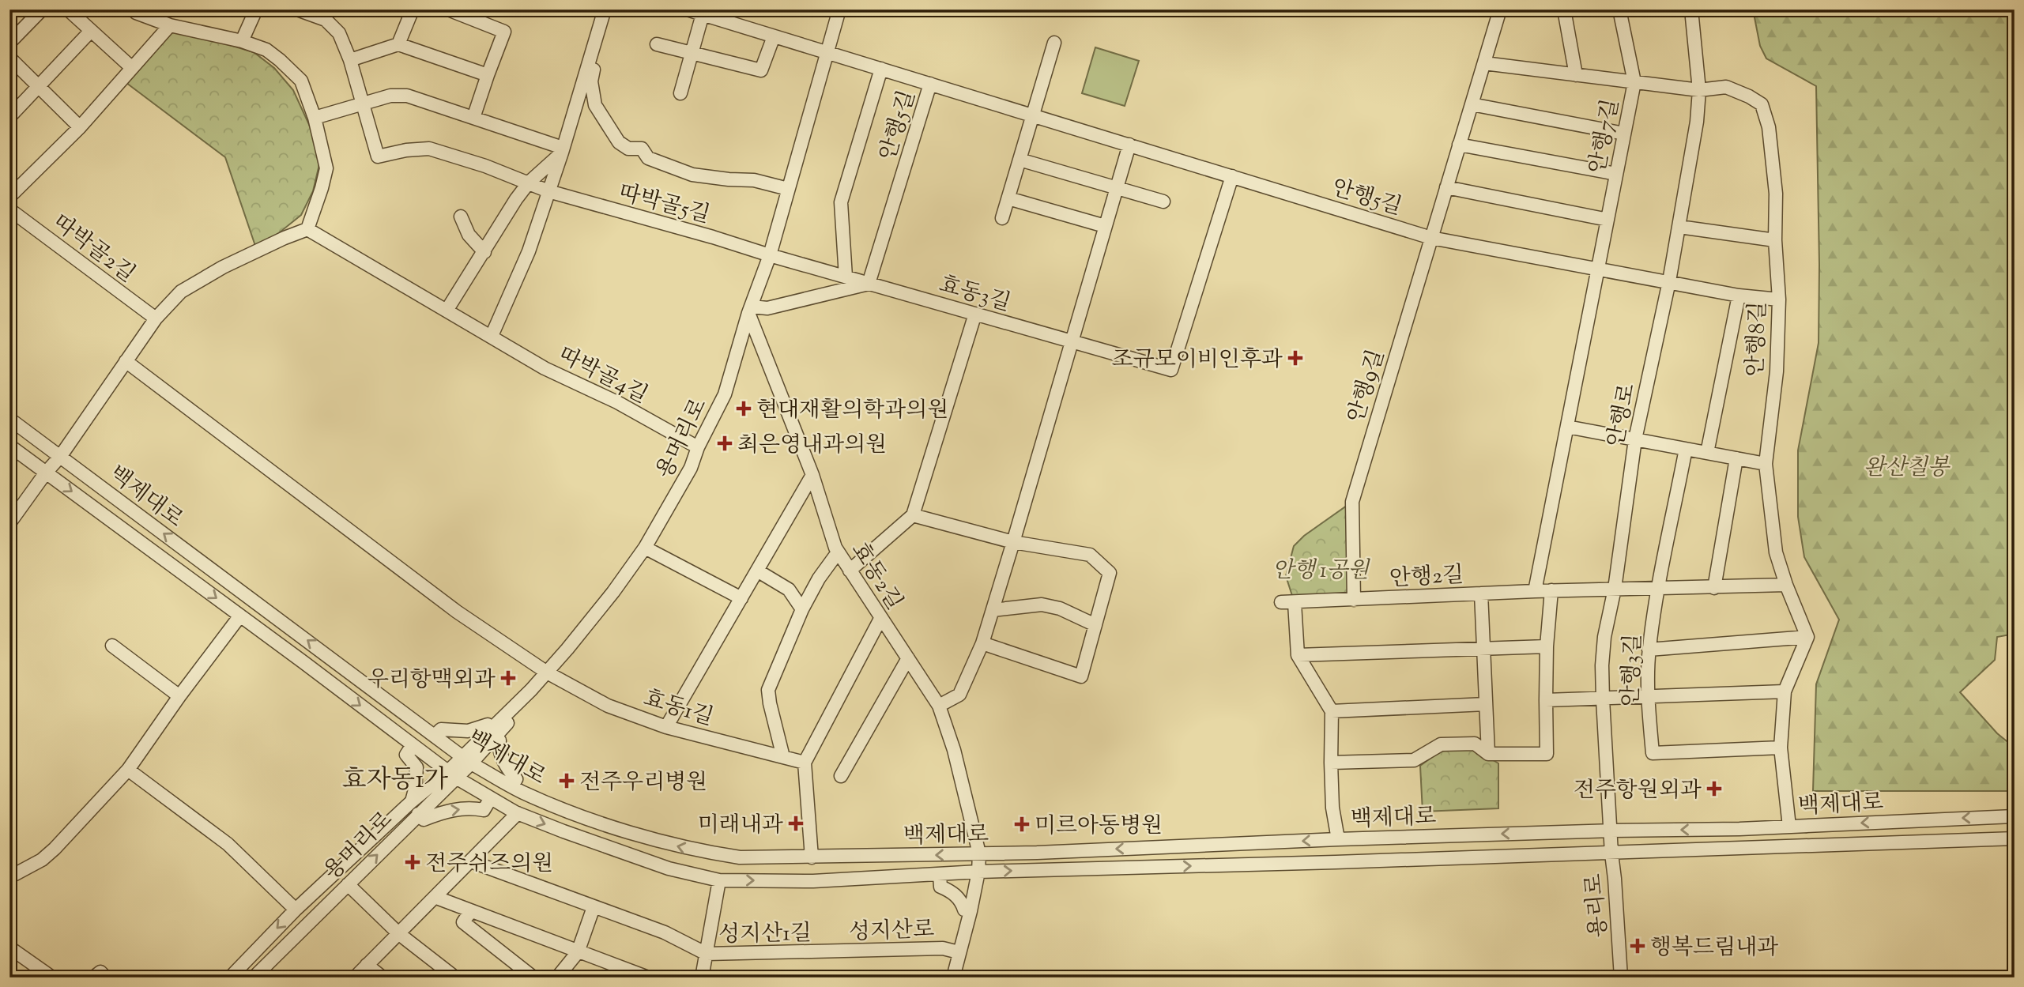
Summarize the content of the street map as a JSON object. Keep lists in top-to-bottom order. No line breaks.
{"streets":{"street":["안행5길","안행7길","따박골5길","따박골2길","효동3길","안행8길","따박골4길","안행9길","안행로","용머리로","백제대로","효동2길","안행2길","안행3길","효동1길","용리로","성지산로","성지산1길"]},"crossings":[["안행5길","효동3길"],["안행5길","안행8길"],["안행5길","안행9길"],["안행5길","안행로"],["안행5길","용머리로"],["안행7길","안행8길"],["안행7길","안행9길"],["안행7길","안행로"],["따박골5길","효동3길"],["따박골5길","용머리로"],["효동3길","용머리로"],["안행8길","안행로"],["따박골4길","용머리로"],["안행9길","안행2길"],["안행로","백제대로"],["안행로","안행2길"],["안행로","용리로"],["용머리로","백제대로"],["용머리로","효동2길"],["용머리로","효동1길"],["백제대로","효동2길"],["백제대로","용리로"],["백제대로","성지산로"],["백제대로","성지산1길"],["효동2길","성지산로"],["성지산로","성지산1길"]],"districts":["효자동1가"],"parks":["완산칠봉","안행 1공원"],"places":{"health":["조규모이비인후과","현대재활의학과의원","최은영내과의원","우리항맥외과","전주우리병원","전주항원외과","미래내과","미르아동병원","전주쉬즈의원","행복드림내과"]}}
